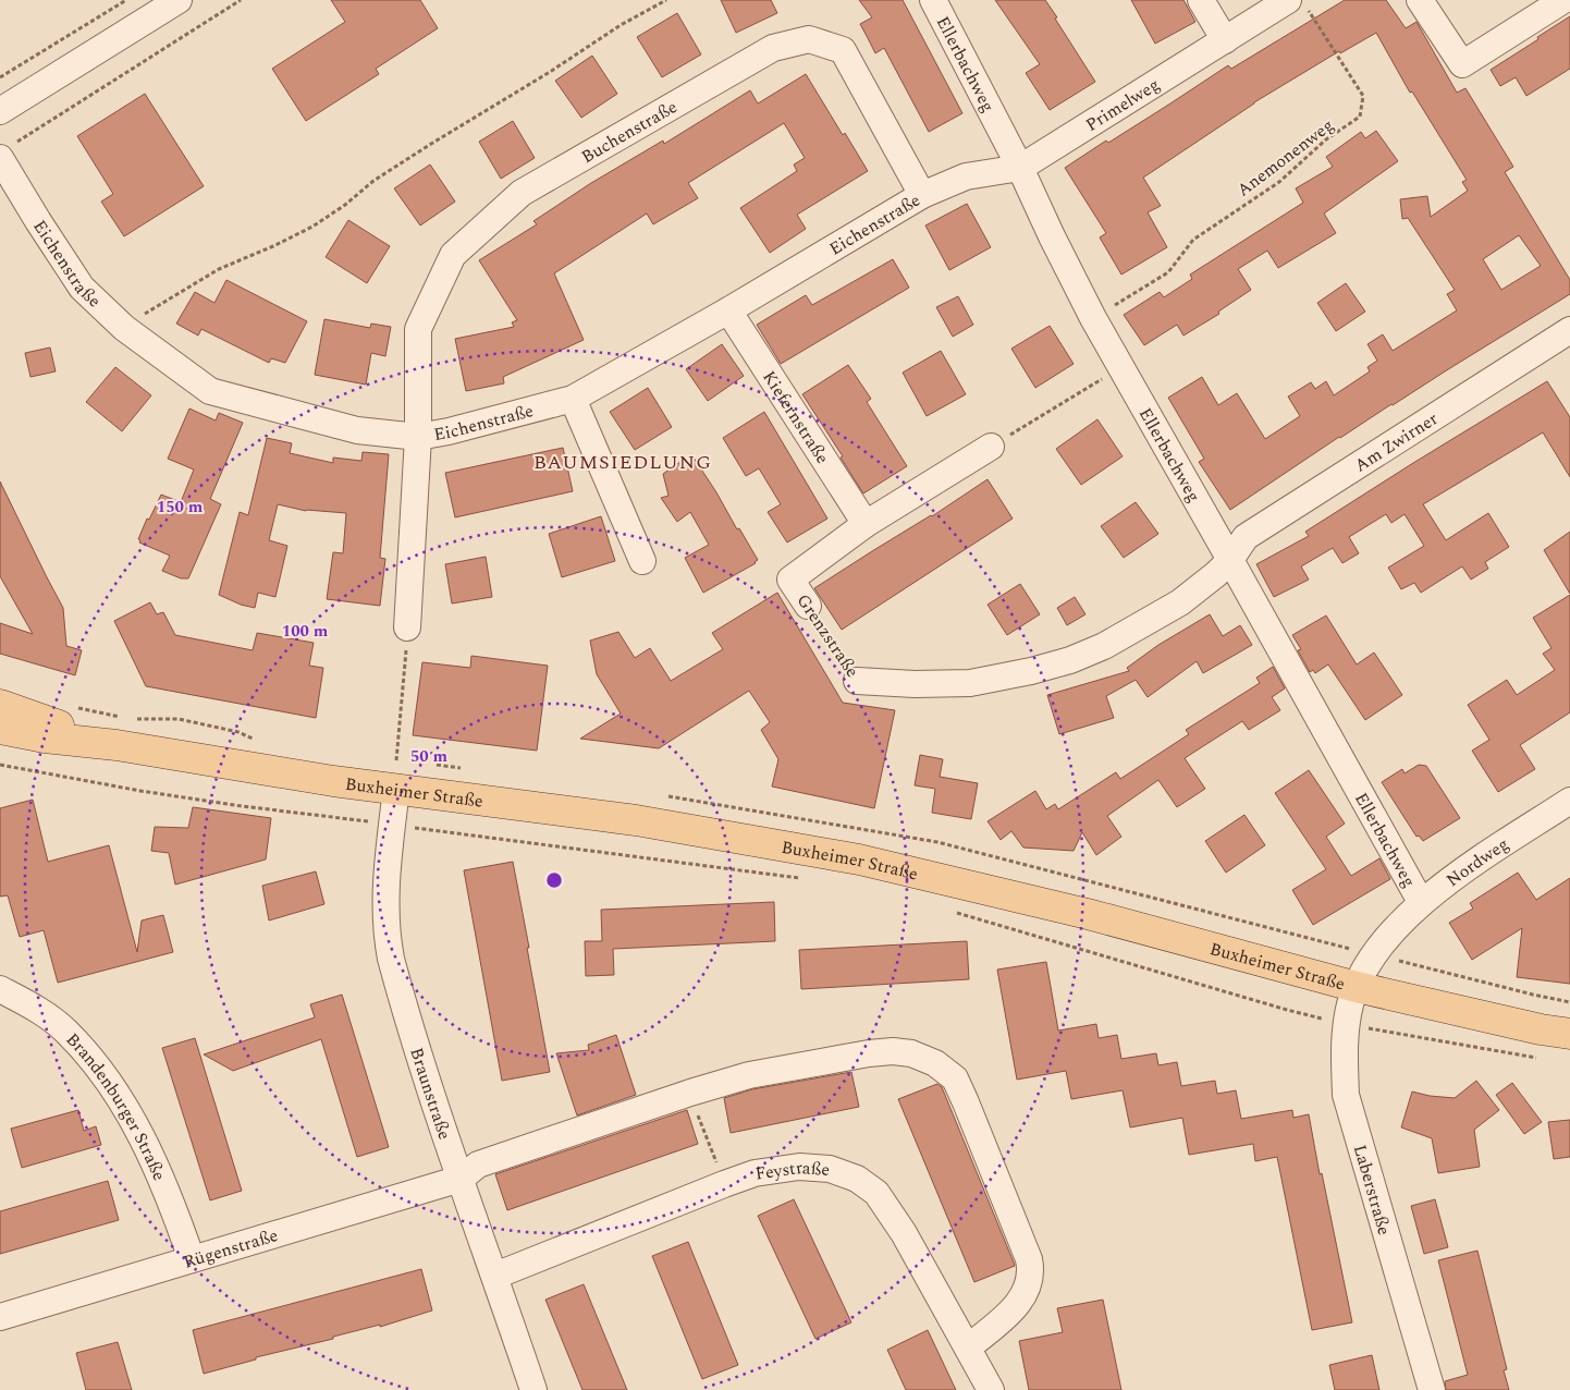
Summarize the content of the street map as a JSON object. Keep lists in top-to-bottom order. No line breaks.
{"streets":{"main road":["Buxheimer Straße"],"street":["Ellerbachweg","Primelweg","Buchenstraße","Eichenstraße","Kiefernstraße","Am Zwirner","Grenzstraße","Nordweg","Braunstraße","Brandenburger Straße","Feystraße","Laberstraße","Rügenstraße"],"path":["Anemonenweg"]},"crossings":[["Ellerbachweg","Primelweg"],["Ellerbachweg","Anemonenweg"],["Ellerbachweg","Eichenstraße"],["Ellerbachweg","Am Zwirner"],["Ellerbachweg","Grenzstraße"],["Ellerbachweg","Nordweg"],["Primelweg","Anemonenweg"],["Primelweg","Eichenstraße"],["Buchenstraße","Eichenstraße"],["Eichenstraße","Kiefernstraße"],["Kiefernstraße","Grenzstraße"],["Am Zwirner","Grenzstraße"],["Buxheimer Straße","Nordweg"],["Buxheimer Straße","Braunstraße"],["Buxheimer Straße","Laberstraße"],["Nordweg","Laberstraße"],["Braunstraße","Feystraße"],["Braunstraße","Rügenstraße"],["Brandenburger Straße","Rügenstraße"],["Feystraße","Rügenstraße"]],"districts":["BAUMSIEDLUNG"],"rings":["150 m","100 m","50 m"]}
